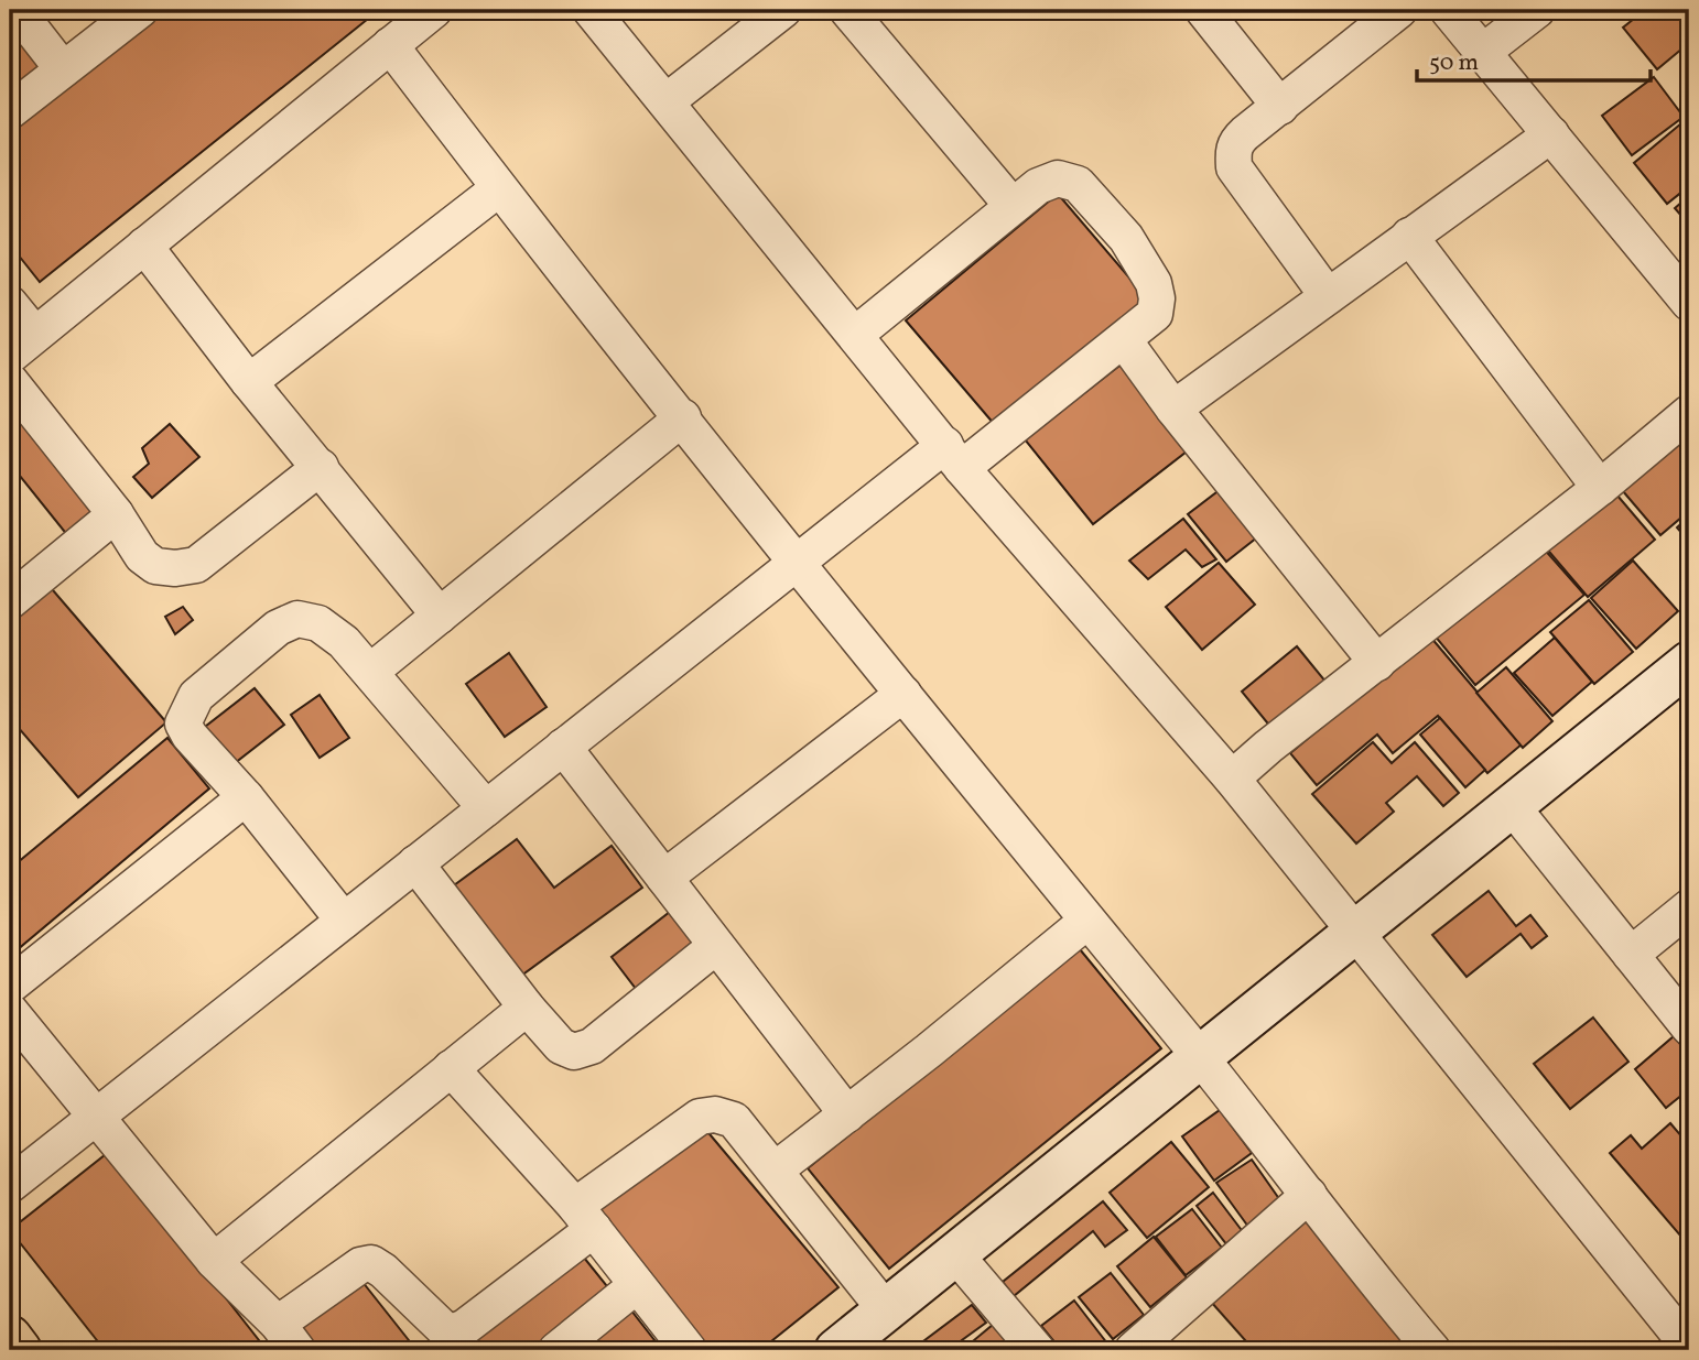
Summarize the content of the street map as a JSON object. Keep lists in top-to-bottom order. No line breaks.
{"scale_bar":"50 m"}
